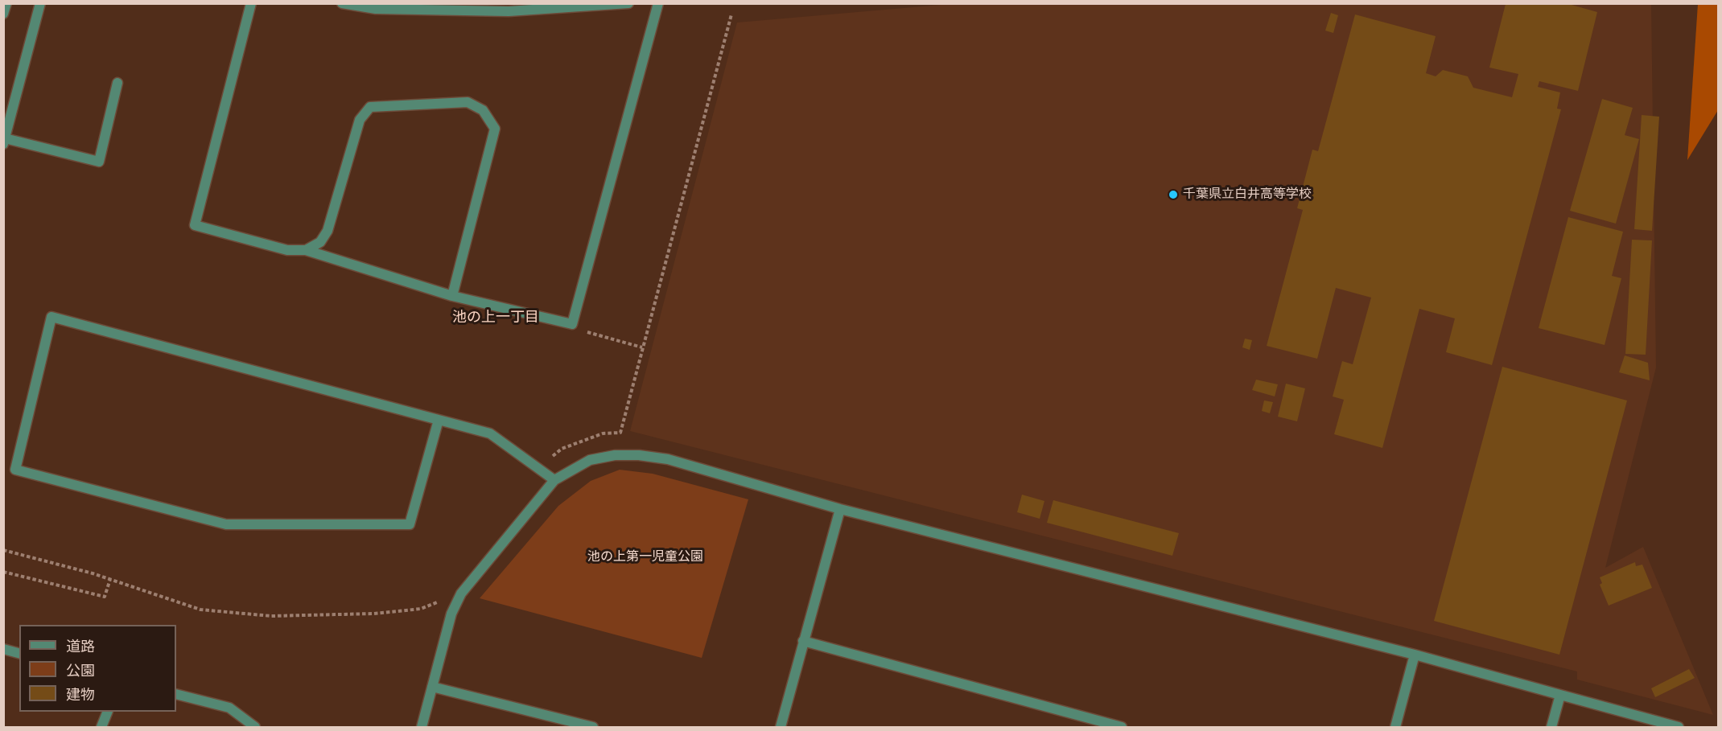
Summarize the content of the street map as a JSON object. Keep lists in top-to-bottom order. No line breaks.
{"districts":["池の上一丁目"],"parks":["池の上第一児童公園"],"places":["千葉県立白井高等学校"],"legend":["道路","公園","建物"]}
